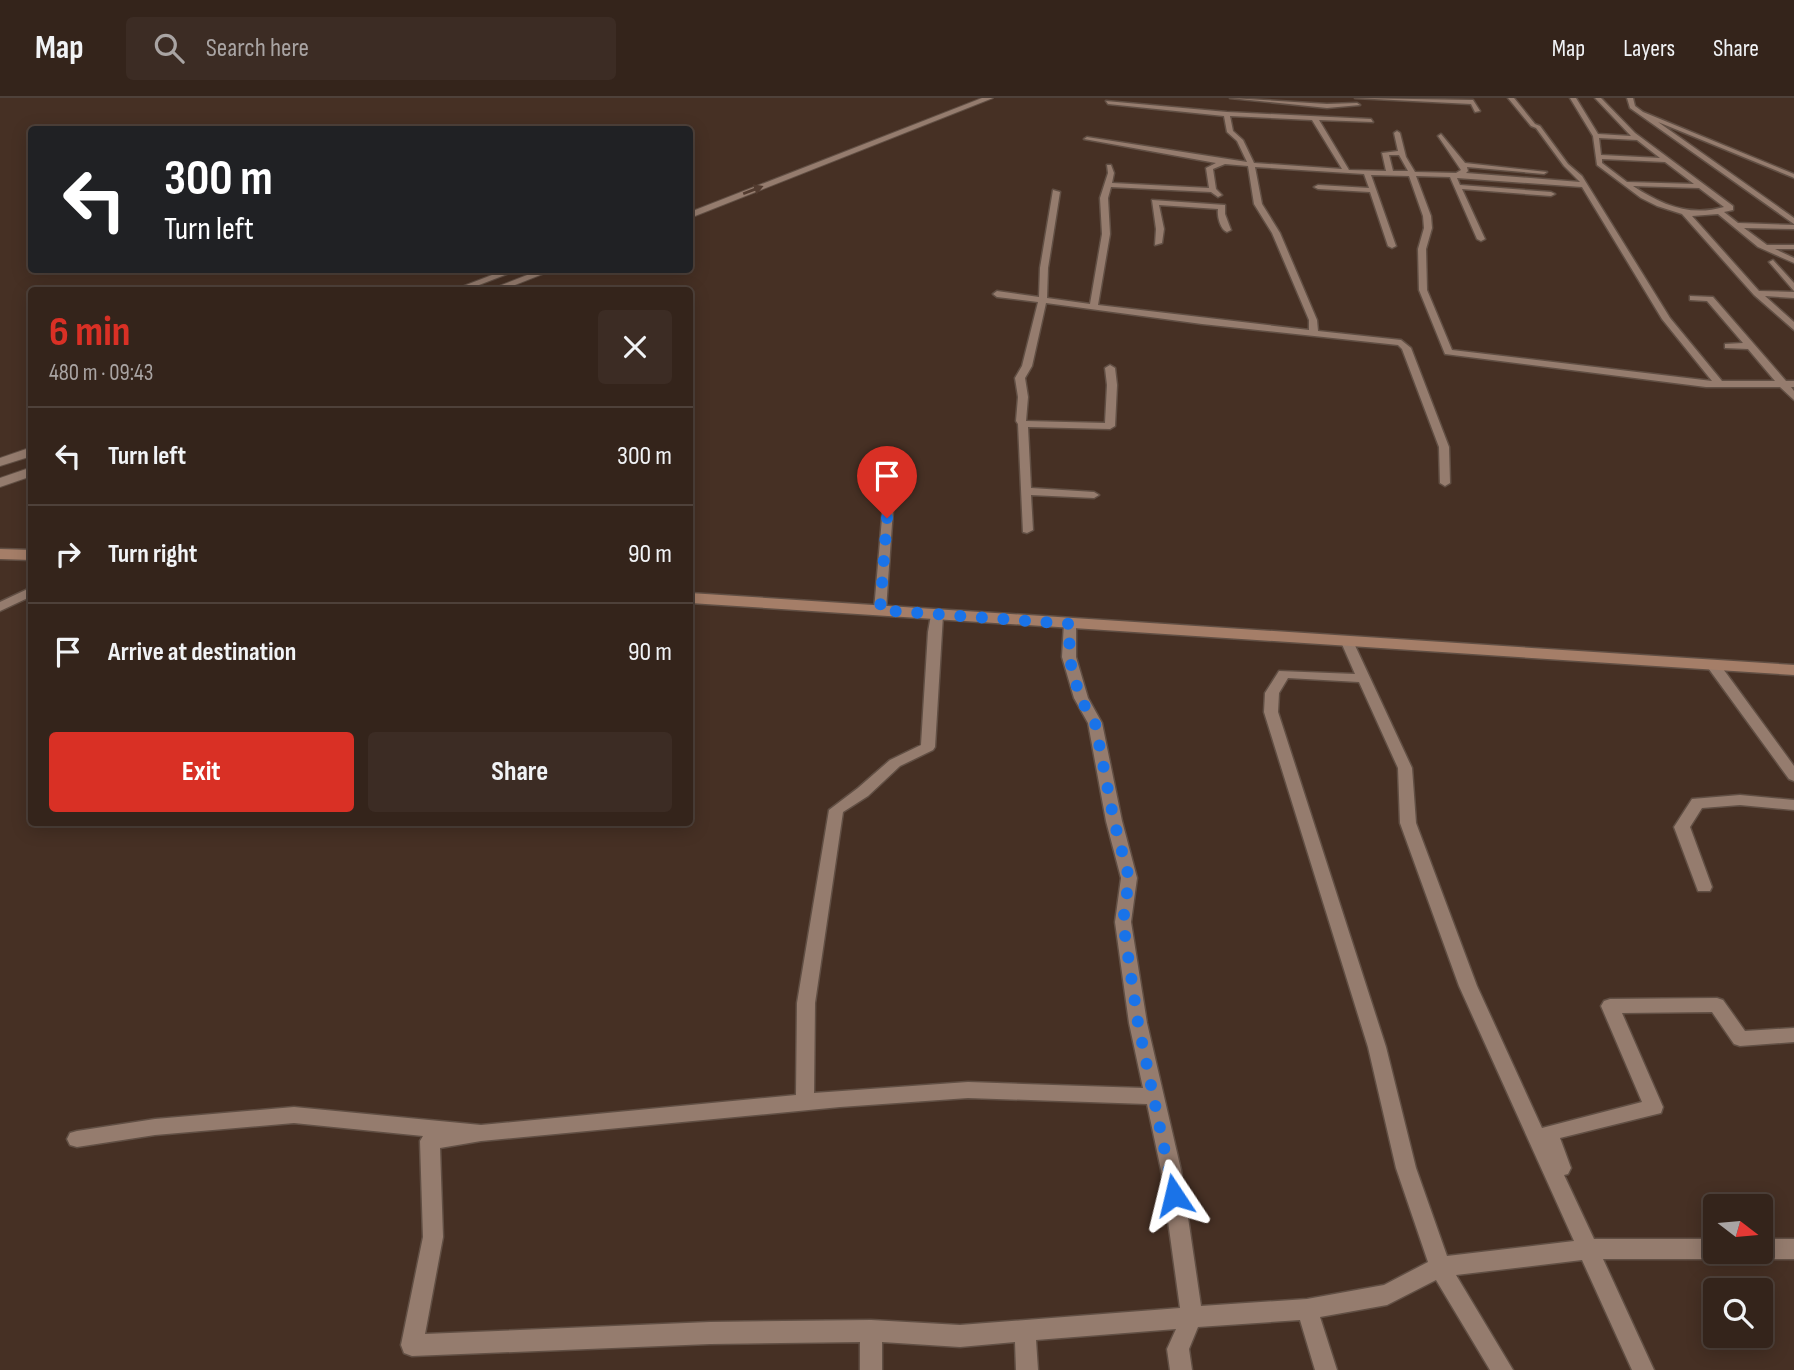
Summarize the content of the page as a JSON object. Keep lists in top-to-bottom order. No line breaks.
{"north":"right","page":{"header":"Map","search":"Search here","nav":["Map","Layers","Share"],"turn":["300 m","Turn left"],"heading":["6 min","480 m · 09:43"],"list":[{"name":"Turn left","value":"300 m"},{"name":"Turn right","value":"90 m"},{"name":"Arrive at destination","value":"90 m"}],"buttons":["Exit","Share"]}}
